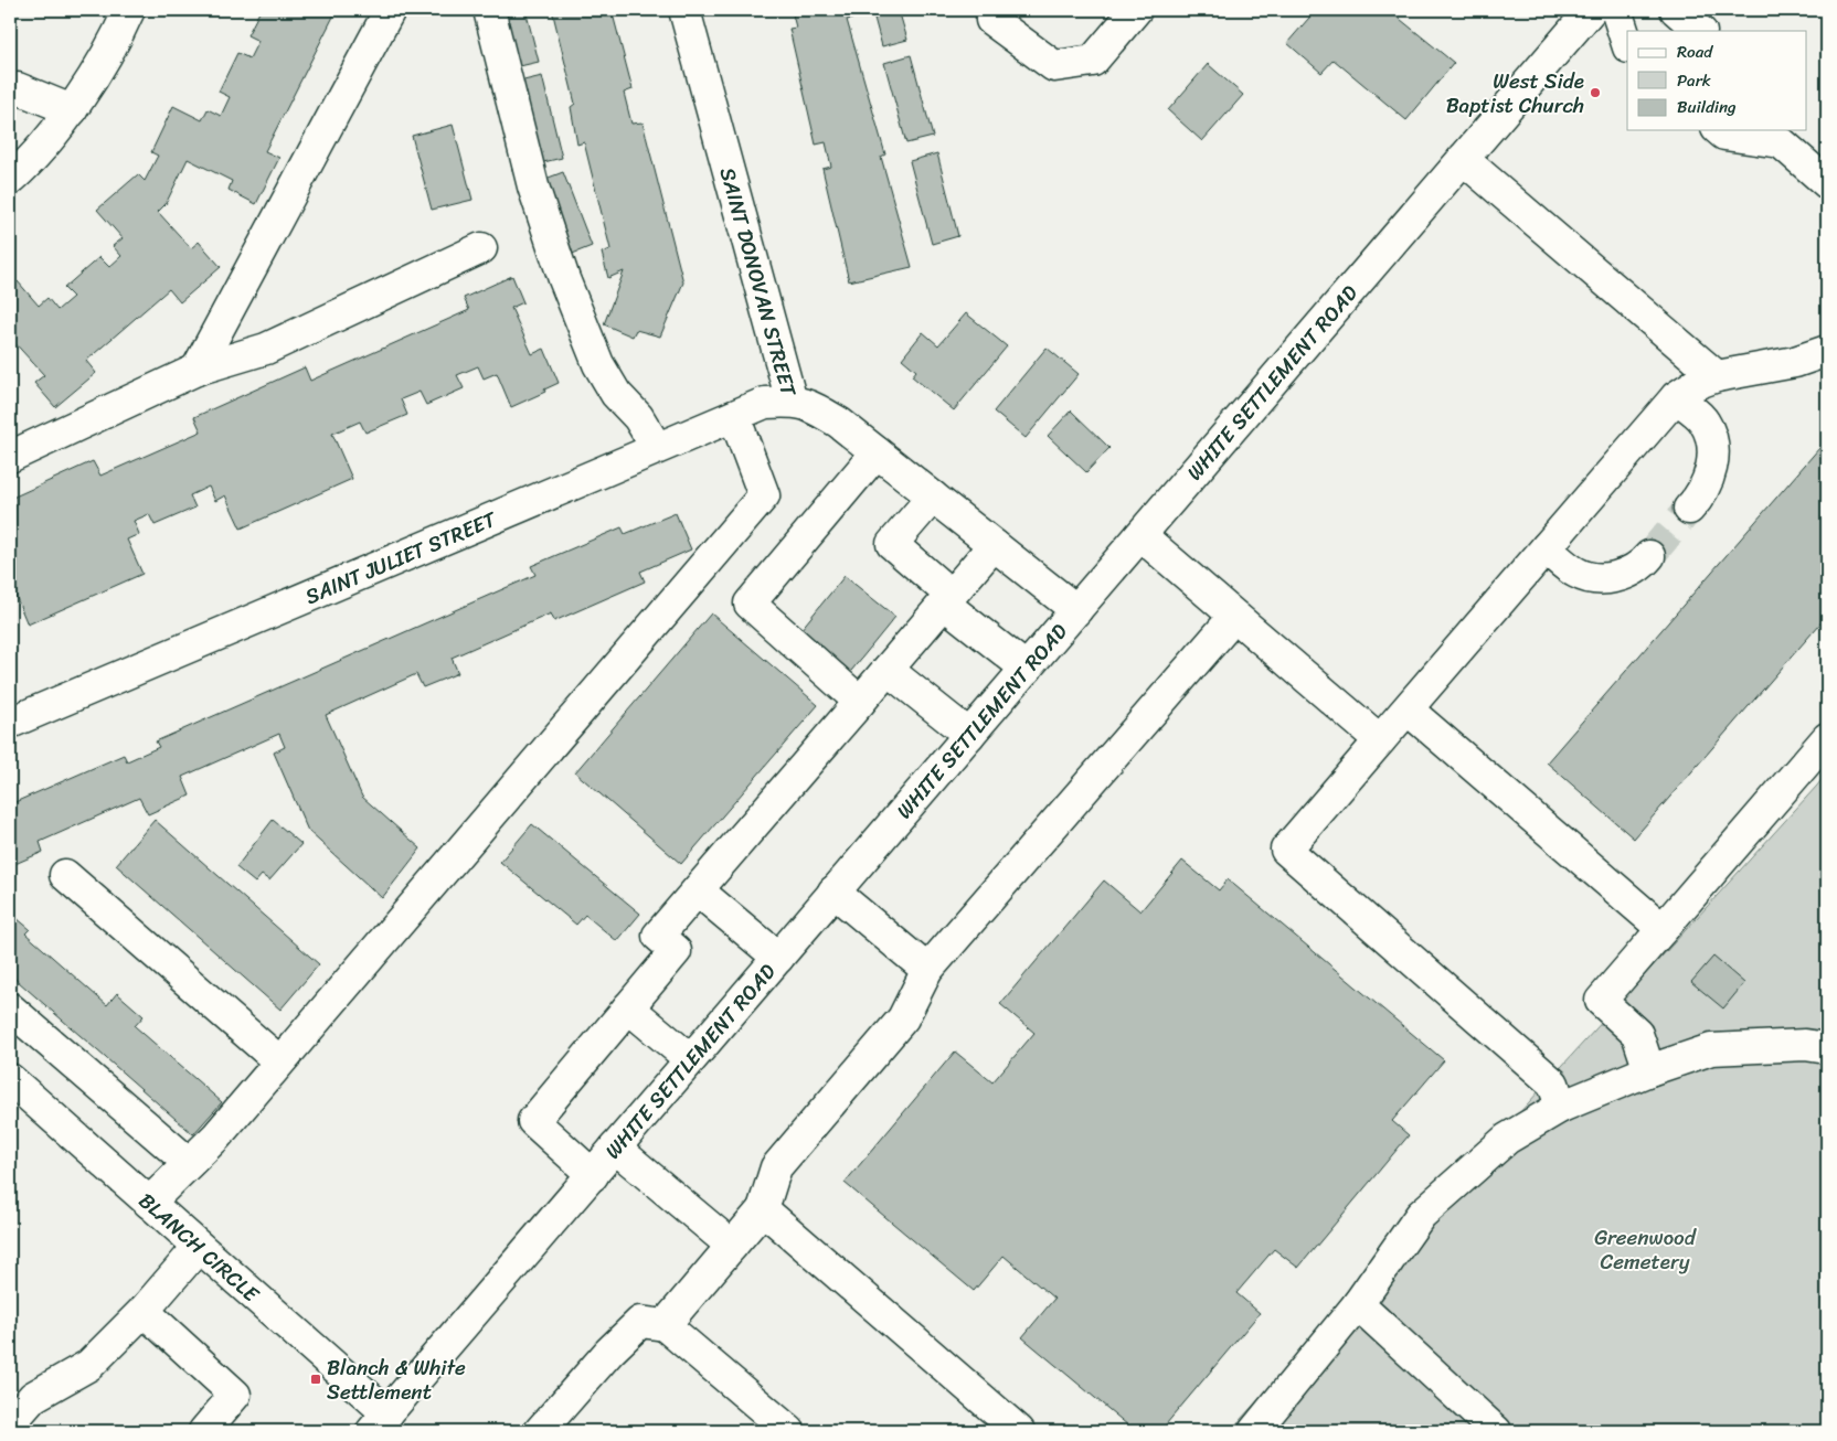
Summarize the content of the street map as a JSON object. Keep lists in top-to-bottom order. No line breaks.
{"streets":{"street":["SAINT DONOVAN STREET","WHITE SETTLEMENT ROAD","SAINT JULIET STREET","BLANCH CIRCLE"]},"crossings":[["SAINT DONOVAN STREET","WHITE SETTLEMENT ROAD"],["SAINT DONOVAN STREET","SAINT JULIET STREET"],["WHITE SETTLEMENT ROAD","BLANCH CIRCLE"]],"parks":["Greenwood Cemetery"],"places":{"other":["West Side Baptist Church"],"transit":["Blanch & White Settlement"]},"legend":["Road","Park","Building"]}
